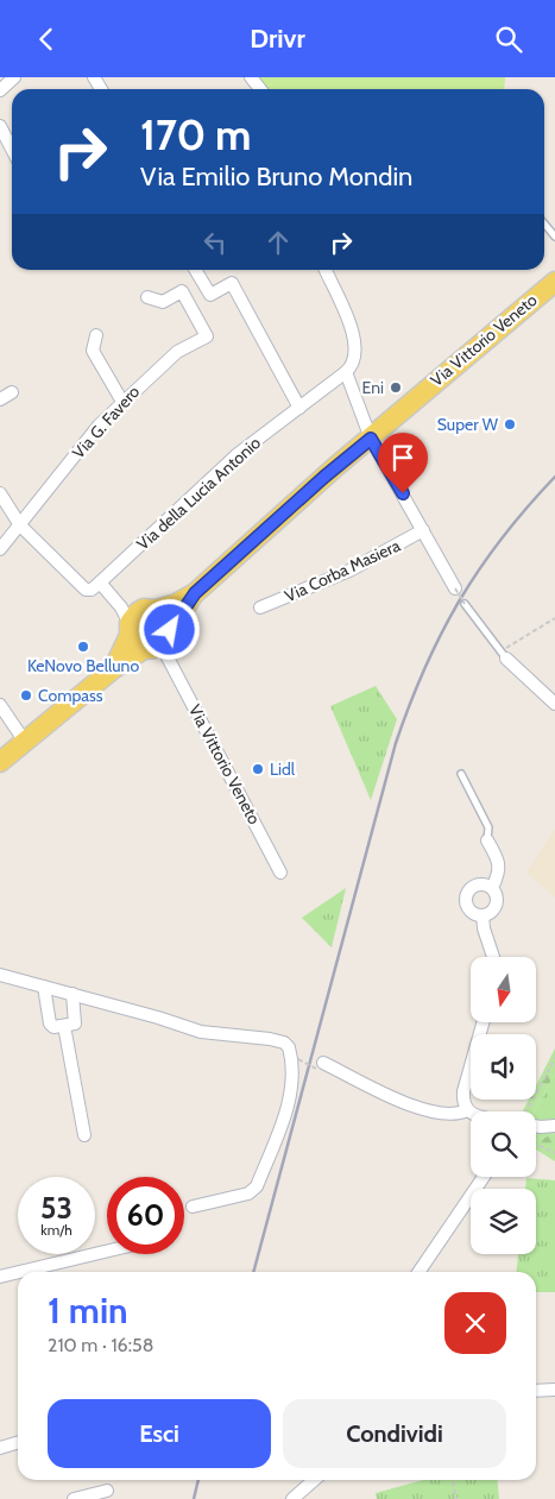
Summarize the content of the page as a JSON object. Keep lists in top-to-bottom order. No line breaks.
{"streets":{"main road":["Via Vittorio Veneto"],"street":["Via G. Favero","Via della Lucia Antonio","Via Corba Masiera"]},"places":["Eni","Super W","KeNovo Belluno","Compass","Lidl"],"north":"bottom","page":{"header":"Drivr","turn":["170 m","Via Emilio Bruno Mondin"],"speed":"53 km/h","limit":"60","heading":["1 min","210 m · 16:58"],"buttons":["Esci","Condividi"]}}
